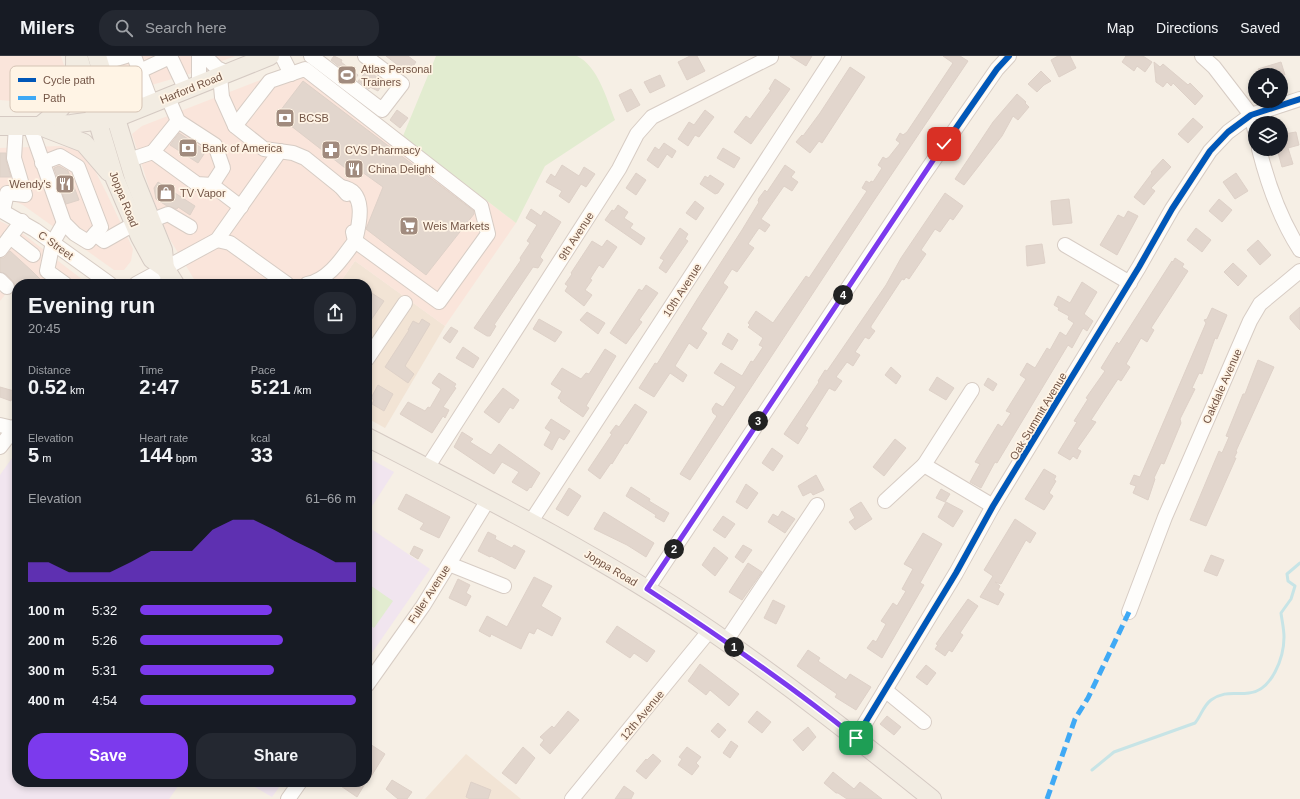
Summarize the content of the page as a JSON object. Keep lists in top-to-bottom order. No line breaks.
{"streets":{"main road":["Harford Road","Joppa Road"],"street":["9th Avenue","C Street","10th Avenue","Oakdale Avenue","Oak Summit Avenue","Fuller Avenue","12th Avenue"]},"crossings":[["Harford Road","Joppa Road"],["Joppa Road","9th Avenue"],["Joppa Road","10th Avenue"],["Joppa Road","Oak Summit Avenue"],["Joppa Road","Fuller Avenue"],["Joppa Road","12th Avenue"]],"places":{"sports":["Atlas Personal Trainers"],"bank":["BCSB","Bank of America"],"pharmacy":["CVS Pharmacy"],"restaurant":["China Delight","Wendy's"],"shop":["TV Vapor"],"supermarket":["Weis Markets"]},"legend":["Cycle path","Path"],"page":{"header":"Milers","search":"Search here","nav":["Map","Directions","Saved"],"heading":["Evening run","20:45"],"pins":["4","3","2","1"],"stats":[["Distance","0.52 km"],["Time","2:47"],["Pace","5:21 /km"],["Elevation","5 m"],["Heart rate","144 bpm"],["kcal","33"]],"chart":["Elevation","61–66 m"],"list":[{"name":"100 m","note":"5:32"},{"name":"200 m","note":"5:26"},{"name":"300 m","note":"5:31"},{"name":"400 m","note":"4:54"}],"buttons":["Save","Share"]}}
